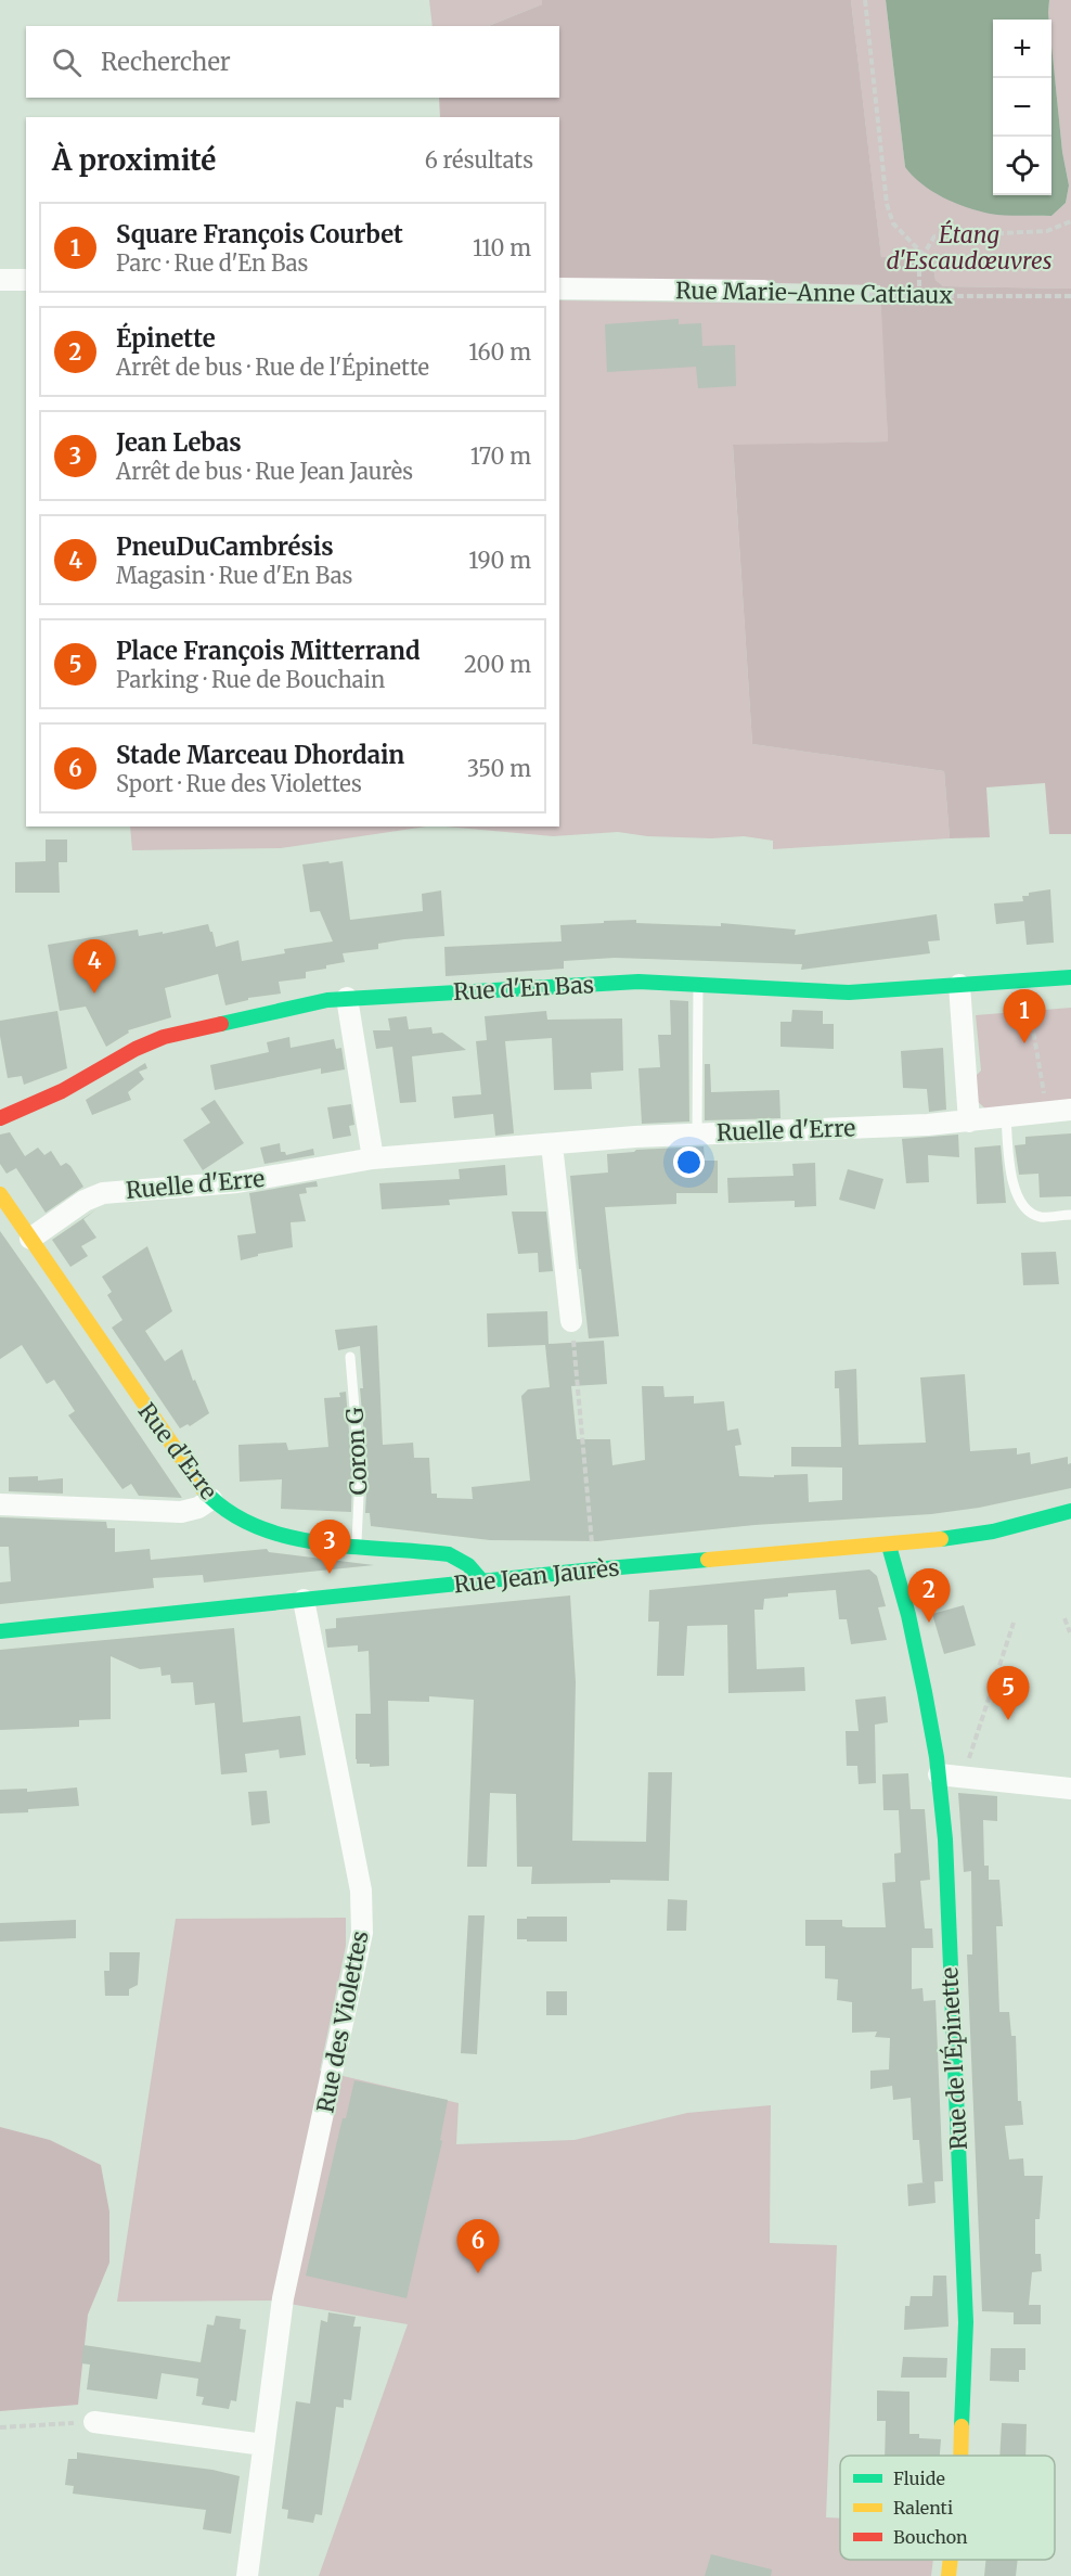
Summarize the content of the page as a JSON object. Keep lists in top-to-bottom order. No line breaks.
{"streets":{"street":["Rue Marie-Anne Cattiaux","Rue d'En Bas","Ruelle d'Erre","Rue d'Erre","Rue Jean Jaurès","Rue des Violettes","Rue de l'Épinette"],"lane":["Coron G"]},"crossings":[["Ruelle d'Erre","Rue d'Erre"],["Rue d'Erre","Coron G"],["Rue d'Erre","Rue Jean Jaurès"],["Rue Jean Jaurès","Rue des Violettes"],["Rue Jean Jaurès","Rue de l'Épinette"]],"parks":["Étang d'Escaudœuvres"],"legend":["Fluide","Ralenti","Bouchon"],"page":{"map_buttons":["+","−"],"search":"Rechercher","heading":["À proximité","6 résultats"],"list":[{"mark":"1","name":"Square François Courbet","note":"Parc · Rue d'En Bas","value":"110 m"},{"mark":"2","name":"Épinette","note":"Arrêt de bus · Rue de l'Épinette","value":"160 m"},{"mark":"3","name":"Jean Lebas","note":"Arrêt de bus · Rue Jean Jaurès","value":"170 m"},{"mark":"4","name":"PneuDuCambrésis","note":"Magasin · Rue d'En Bas","value":"190 m"},{"mark":"5","name":"Place François Mitterrand","note":"Parking · Rue de Bouchain","value":"200 m"},{"mark":"6","name":"Stade Marceau Dhordain","note":"Sport · Rue des Violettes","value":"350 m"}],"pins":["4","1","3","2","5","6"]}}
